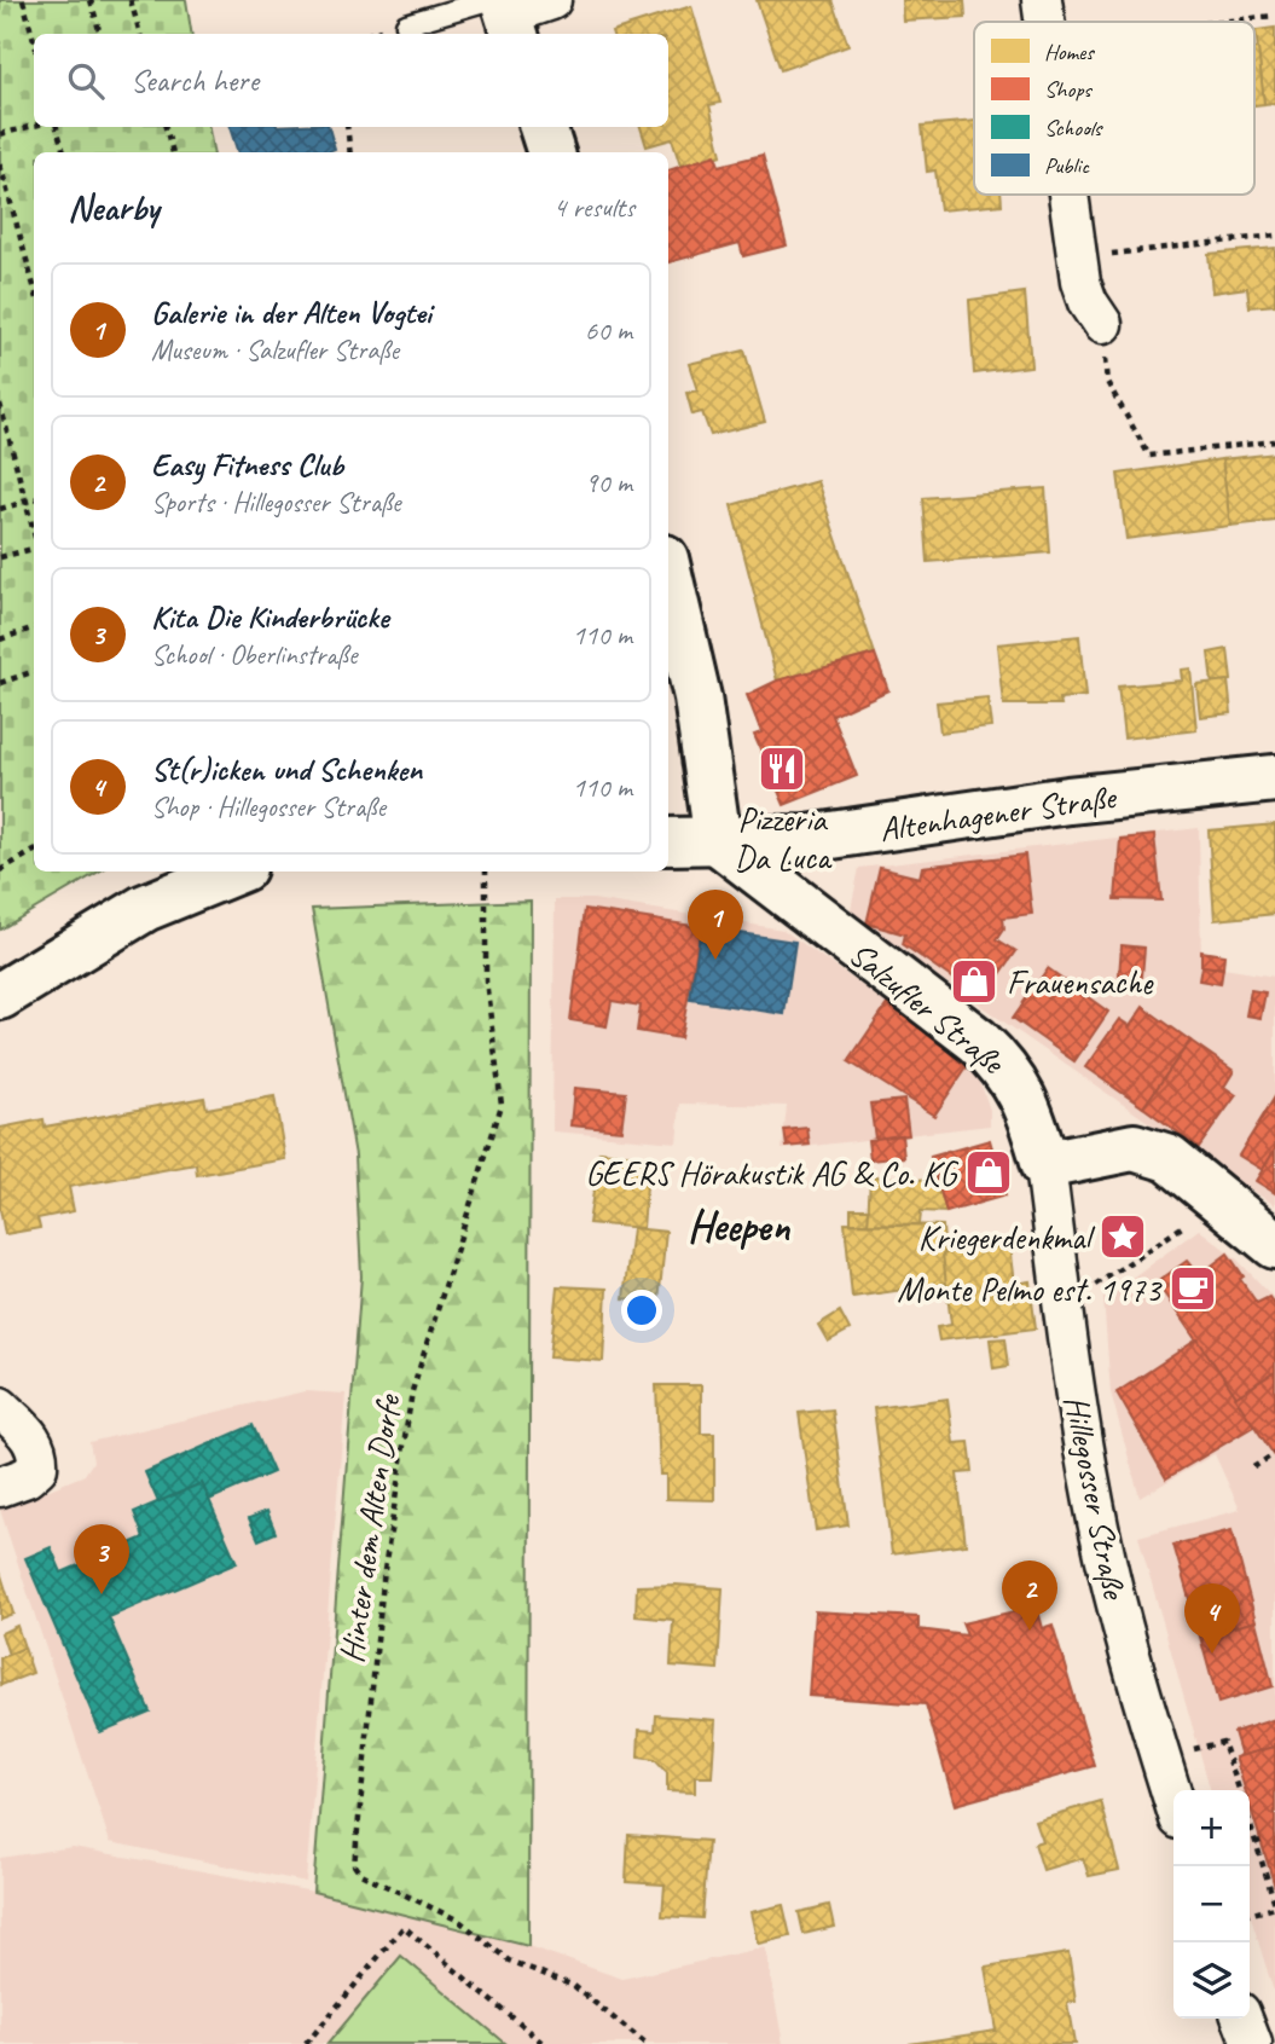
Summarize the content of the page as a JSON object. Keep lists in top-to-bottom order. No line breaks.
{"streets":{"street":["Altenhagener Straße","Salzufler Straße","Hillegosser Straße"],"path":["Hinter dem Alten Dorfe"]},"crossings":[["Altenhagener Straße","Salzufler Straße"],["Salzufler Straße","Hillegosser Straße"]],"districts":["Heepen"],"places":{"restaurant":["Pizzeria Da Luca"],"shop":["Frauensache","GEERS Hörakustik AG & Co. KG"],"place":["Kriegerdenkmal"],"cafe":["Monte Pelmo est. 1973"]},"legend":["Homes","Shops","Schools","Public"],"page":{"search":"Search here","heading":["Nearby","4 results"],"list":[{"mark":"1","name":"Galerie in der Alten Vogtei","note":"Museum · Salzufler Straße","value":"60 m"},{"mark":"2","name":"Easy Fitness Club","note":"Sports · Hillegosser Straße","value":"90 m"},{"mark":"3","name":"Kita Die Kinderbrücke","note":"School · Oberlinstraße","value":"110 m"},{"mark":"4","name":"St(r)icken und Schenken","note":"Shop · Hillegosser Straße","value":"110 m"}],"pins":["1","3","2","4"],"map_buttons":["+","−"]}}
